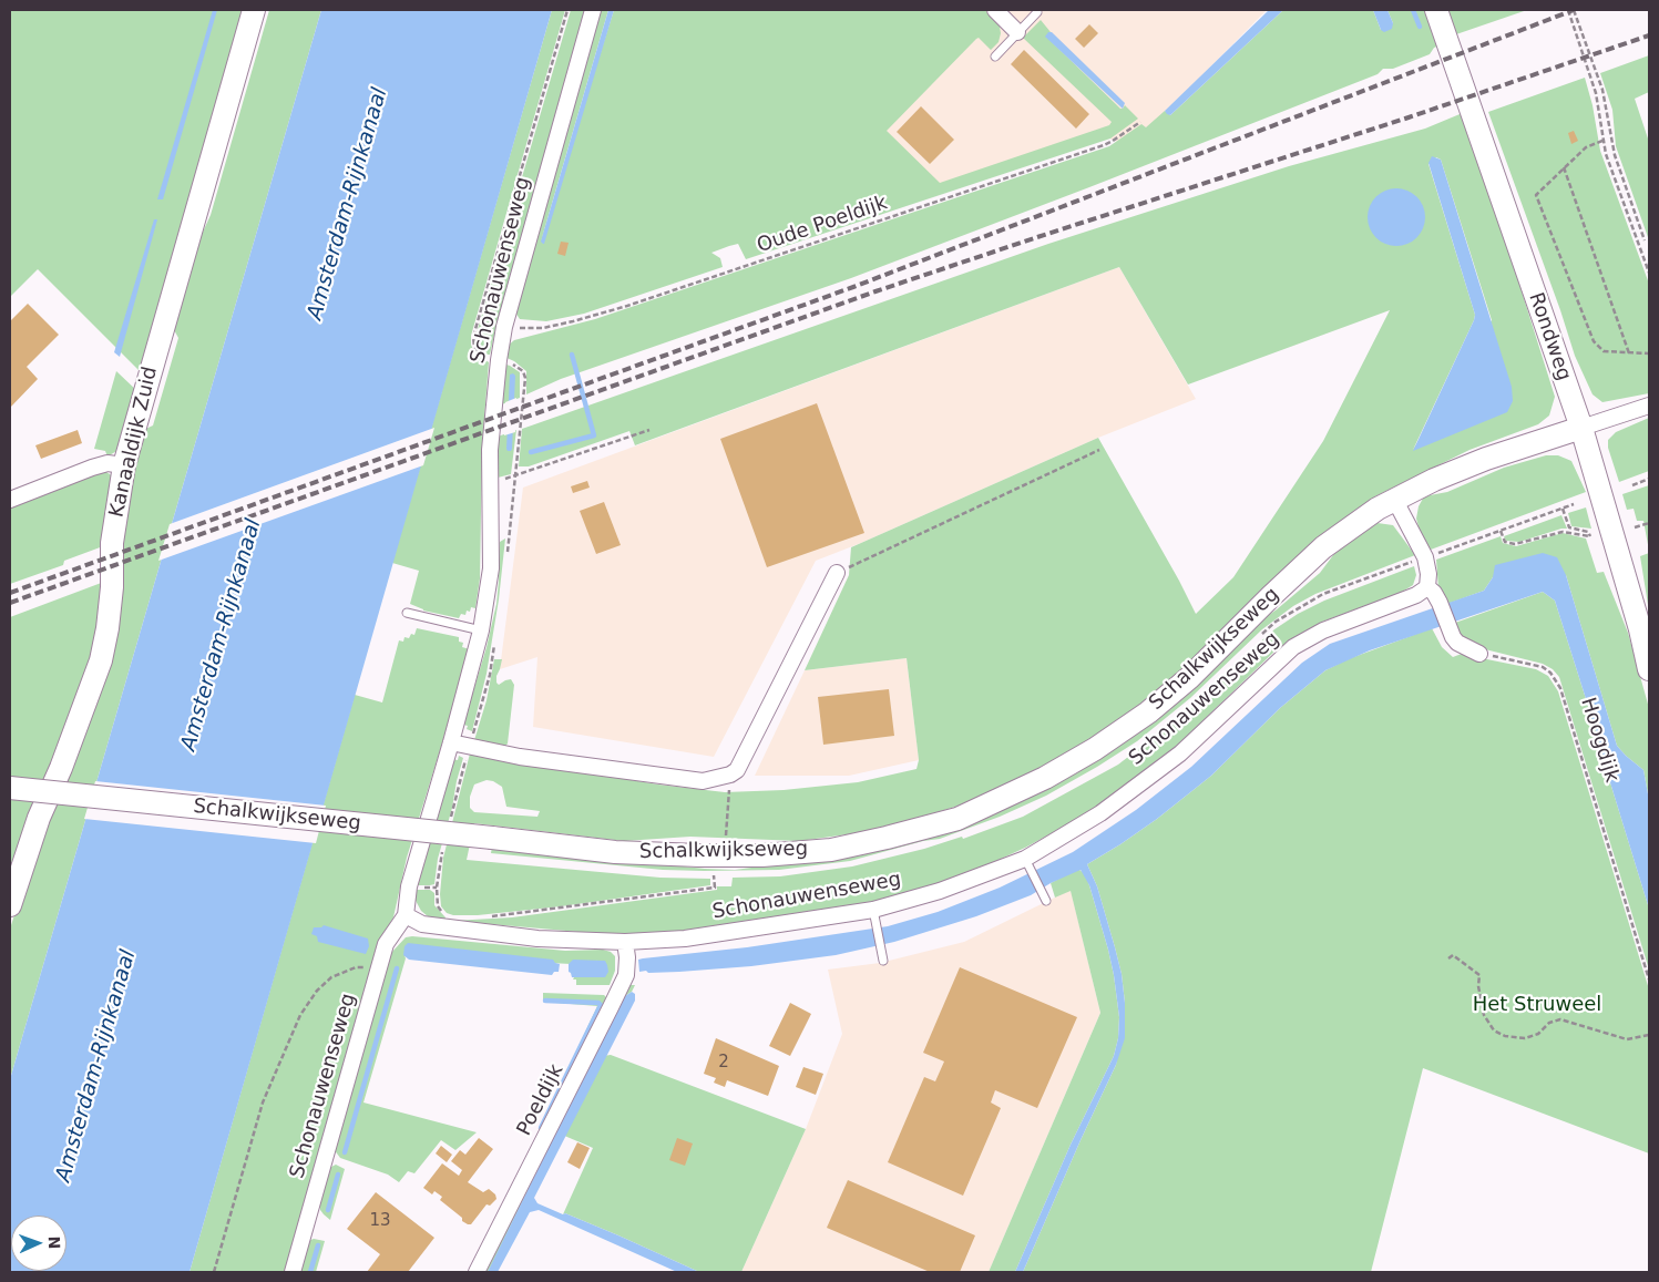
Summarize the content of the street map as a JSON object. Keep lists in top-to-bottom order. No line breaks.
{"streets":{"street":["Schonauwenseweg","Rondweg","Kanaaldijk Zuid","Schalkwijkseweg","Poeldijk"],"path":["Oude Poeldijk","Hoogdijk"]},"crossings":[["Oude Poeldijk","Schonauwenseweg"],["Schonauwenseweg","Poeldijk"],["Rondweg","Schalkwijkseweg"]],"water":["Amsterdam-Rijnkanaal"],"parks":["Het Struweel"],"house_numbers":["2","13"],"north":"right"}
